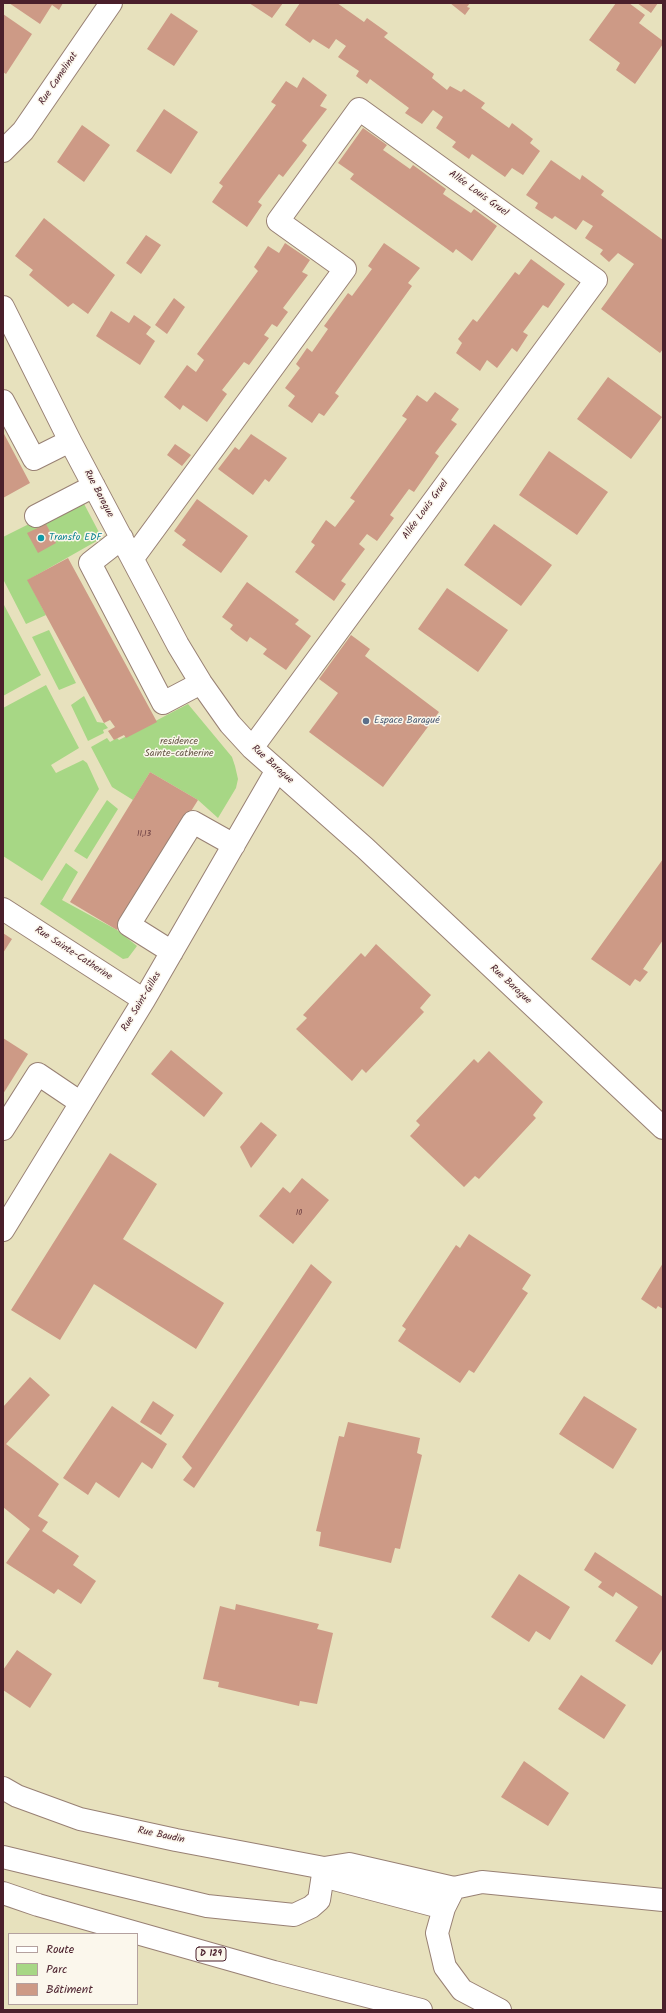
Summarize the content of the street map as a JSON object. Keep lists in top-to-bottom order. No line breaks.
{"streets":{"main road":["Rue Camelinat","Allée Louis Gruel","Rue Barague","Rue Sainte-Catherine","Rue Saint-Gilles","Rue Baudin","D 129"]},"crossings":[["Allée Louis Gruel","Rue Barague"],["Rue Barague","Rue Saint-Gilles"],["Rue Sainte-Catherine","Rue Saint-Gilles"]],"parks":["residence Sainte-catherine"],"places":["Transfo EDF","Espace Baragué"],"house_numbers":["11,13","10"],"legend":["Route","Parc","Bâtiment"]}
